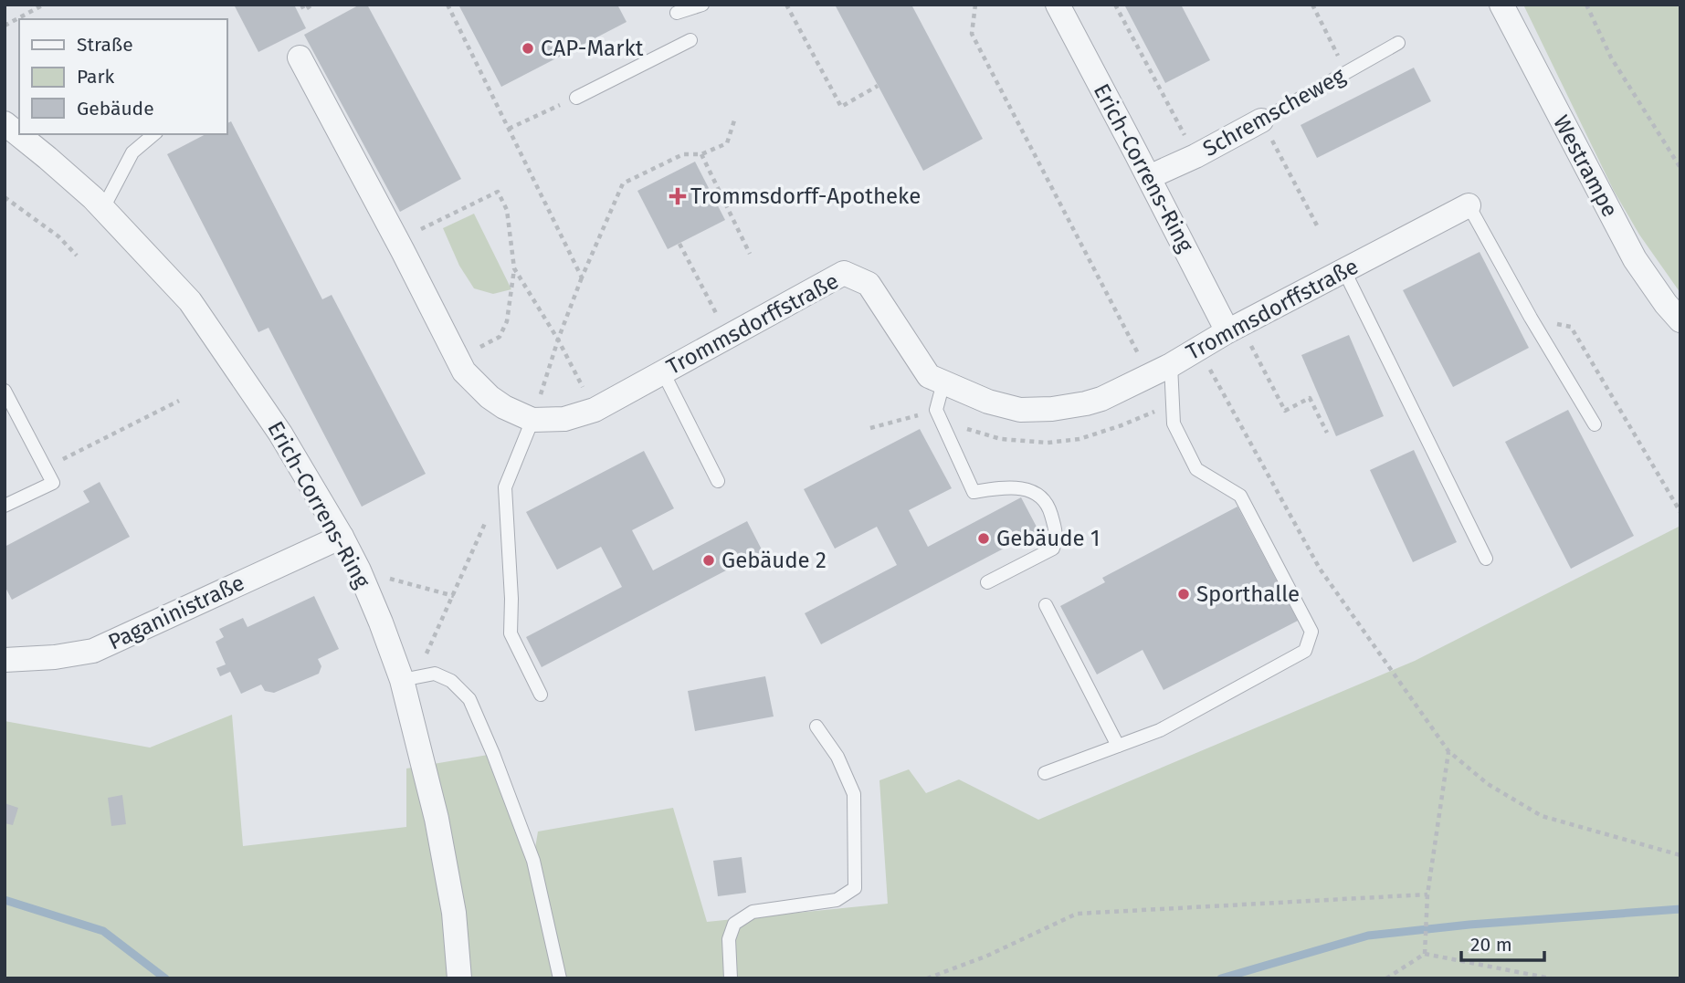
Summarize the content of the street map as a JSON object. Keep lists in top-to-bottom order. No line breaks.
{"streets":{"street":["Schremscheweg","Westrampe","Erich-Correns-Ring","Trommsdorffstraße","Paganinistraße"]},"crossings":[["Schremscheweg","Erich-Correns-Ring"],["Erich-Correns-Ring","Trommsdorffstraße"],["Erich-Correns-Ring","Paganinistraße"]],"places":{"other":["CAP-Markt","Gebäude 1","Gebäude 2","Sporthalle"],"health":["Trommsdorff-Apotheke"]},"legend":["Straße","Park","Gebäude"],"scale_bar":"20 m"}
